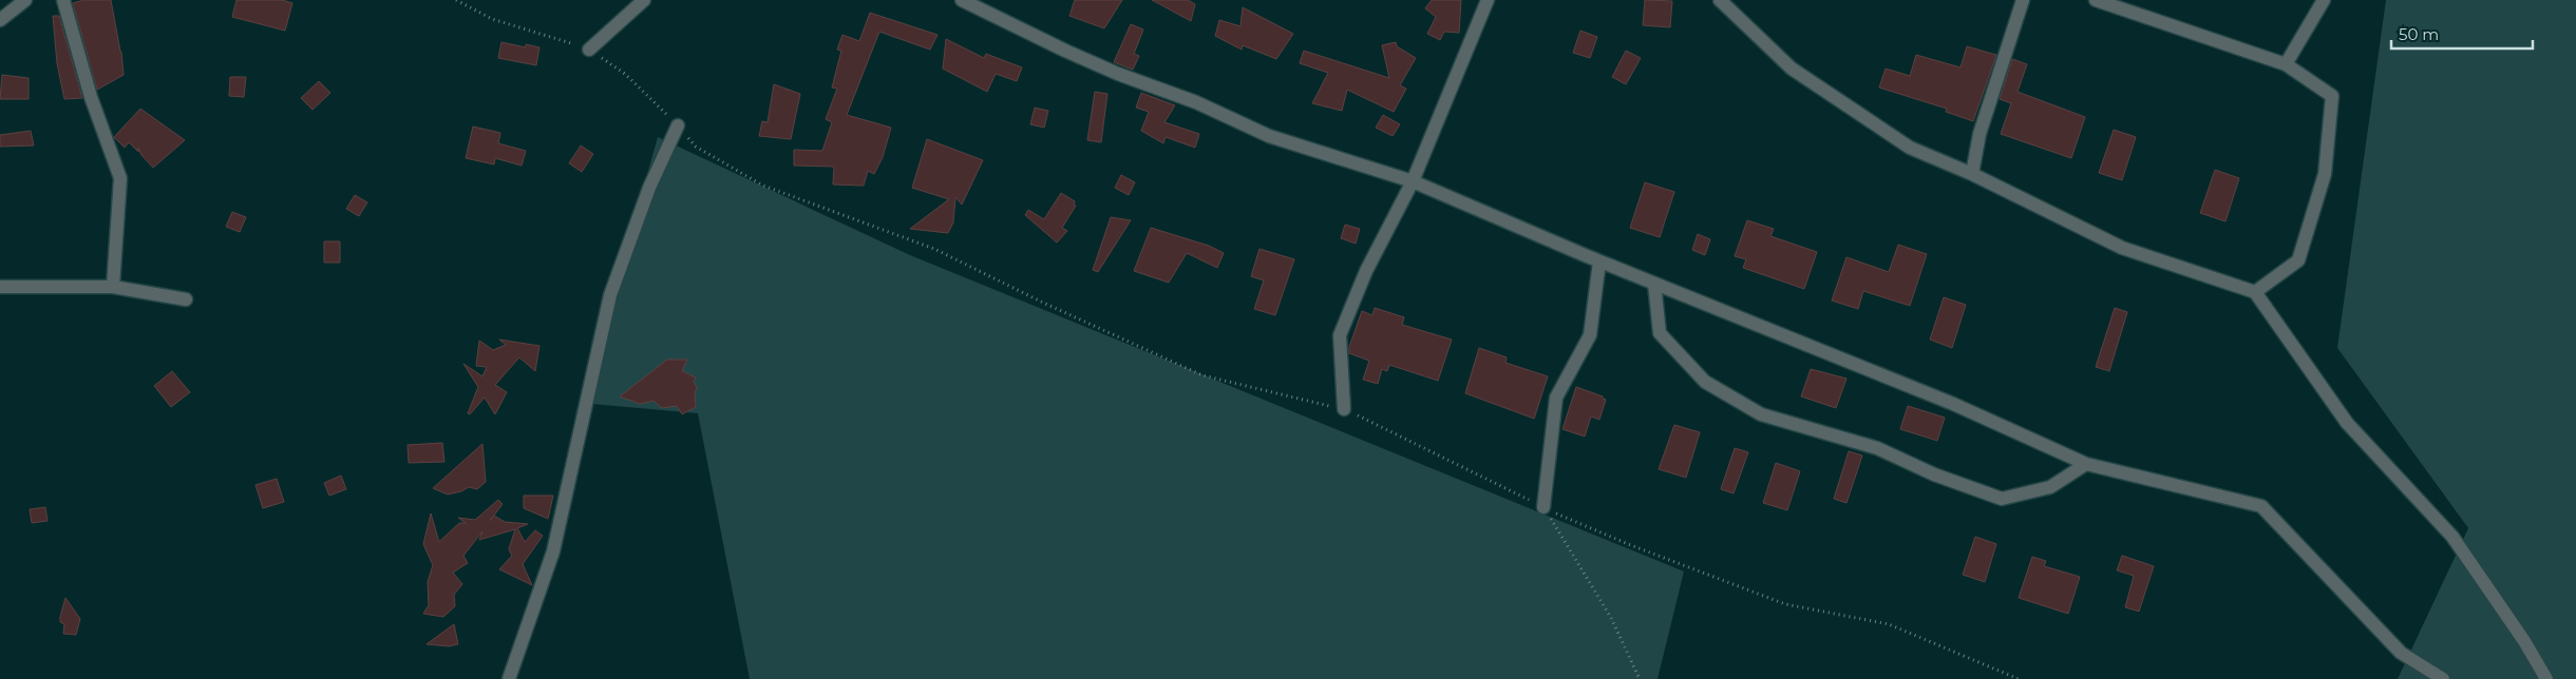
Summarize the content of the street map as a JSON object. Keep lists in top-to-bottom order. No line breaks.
{"scale_bar":"50 m"}
